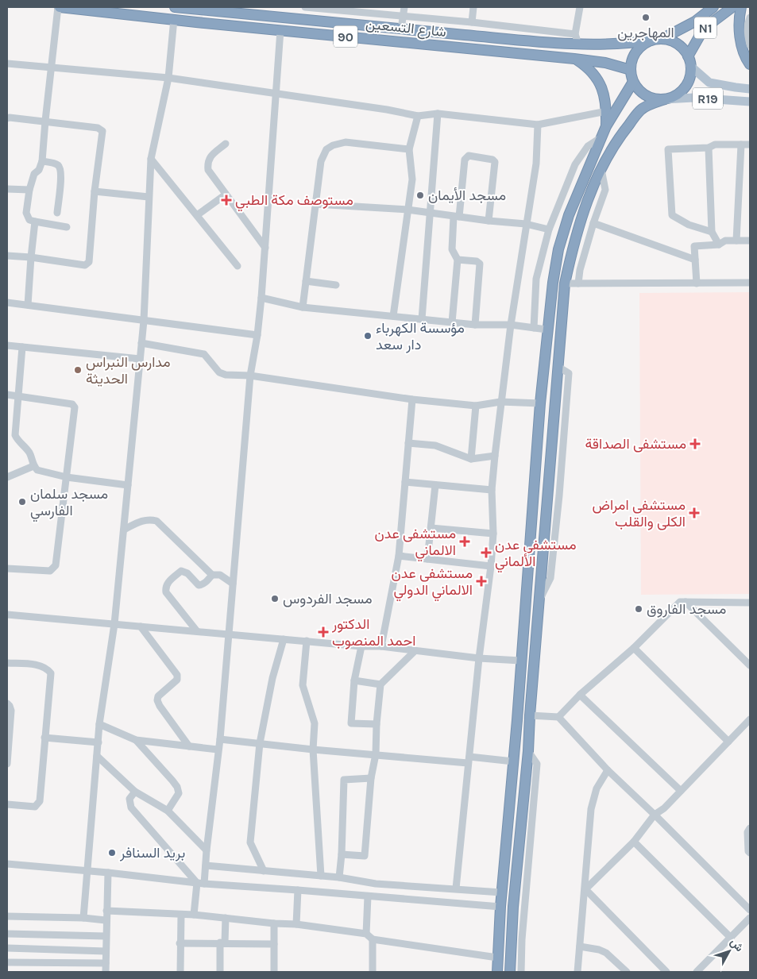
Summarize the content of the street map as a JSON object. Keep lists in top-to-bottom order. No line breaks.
{"streets":{"highway":["شارع التسعين","N1","90"],"main road":["R19"]},"crossings":[["شارع التسعين","N1"],["شارع التسعين","R19"],["N1","R19"]],"places":{"other":["المهاجرين","مسجد الأيمان","مؤسسة الكهرباء دار سعد","مدارس النبراس الحديثة","مسجد سلمان الفارسي","مسجد الفردوس","مسجد الفاروق","بريد السنافر"],"health":["مستوصف مكة الطبي","مستشفى الصداقة","مستشفى امراض الكلى والقلب","مستشفى عدن الالماني","مستشفى عدن الألماني","مستشفى عدن الالماني الدولي","الدكتور احمد المنصوب"]},"north":"top right"}
